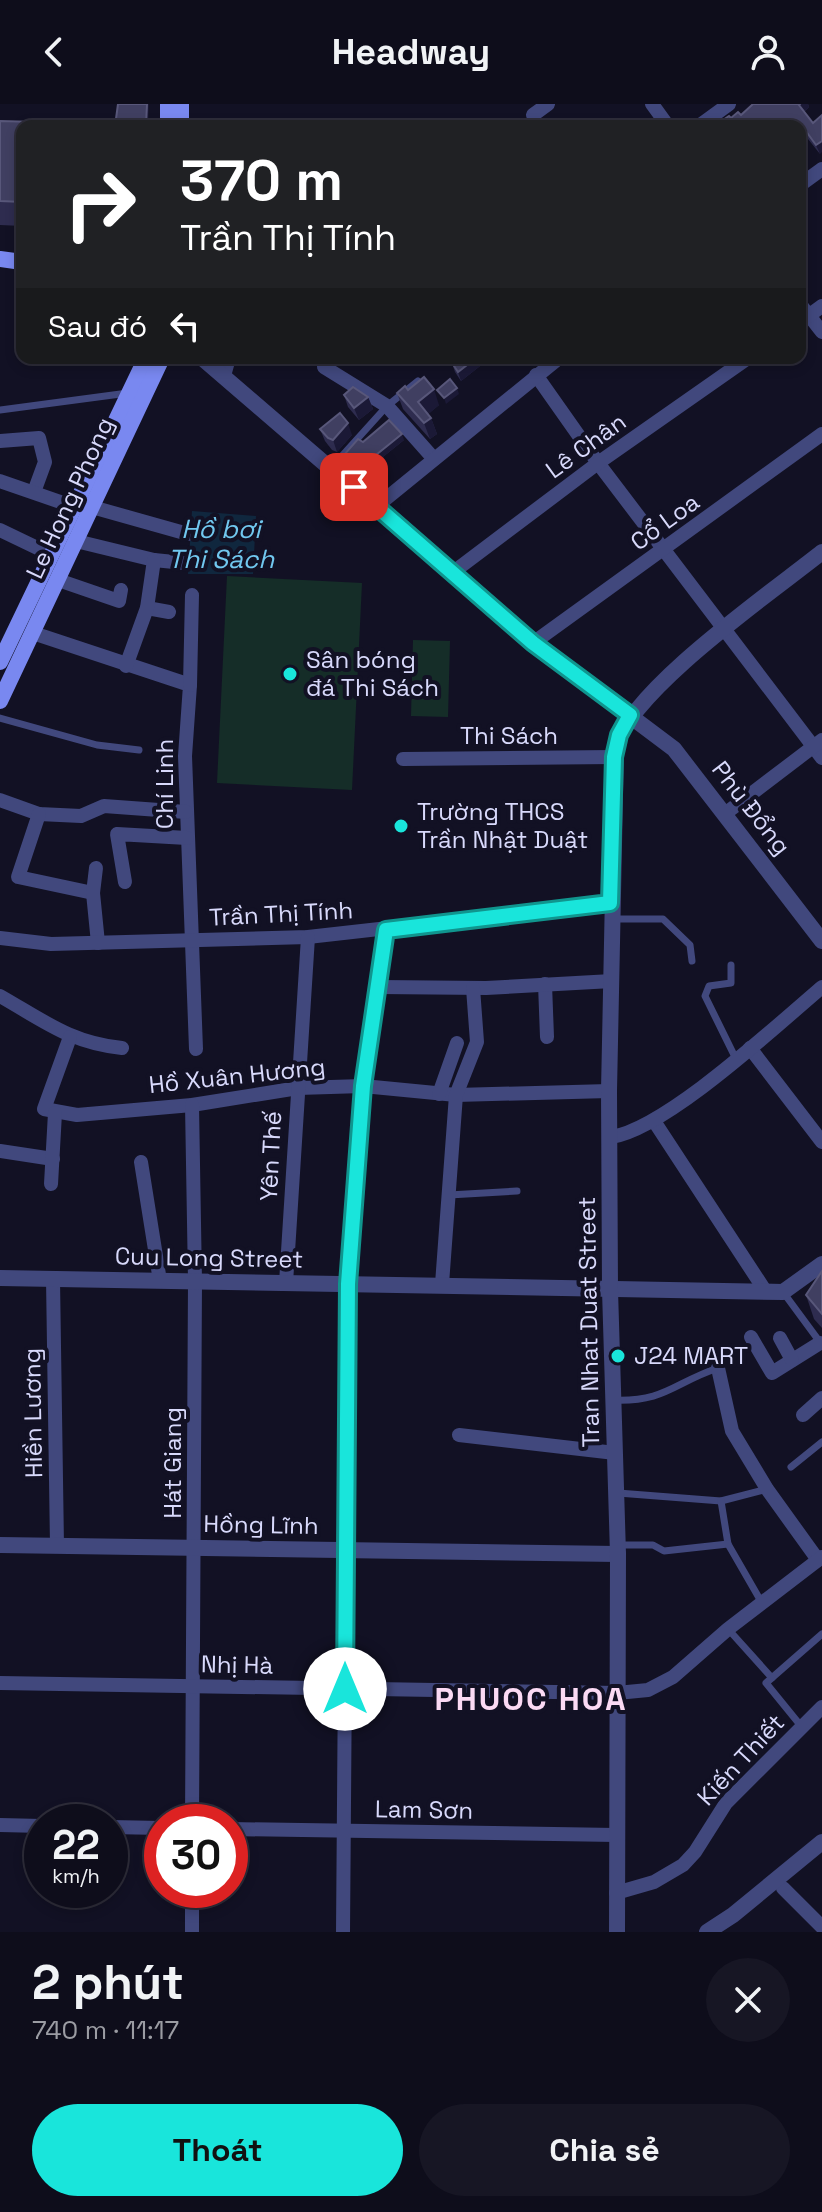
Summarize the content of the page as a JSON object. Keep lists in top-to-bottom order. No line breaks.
{"streets":{"main road":["Le Hong Phong"],"street":["Lê Chân","Cổ Loa","Thi Sách","Chí Linh","Phù Đổng","Trần Thị Tính","Hồ Xuân Hương","Yên Thế","Cuu Long Street","Tran Nhat Duat Street","Hiền Lương","Hát Giang","Hồng Lĩnh","Nhị Hà","Kiến Thiết","Lam Sơn"]},"crossings":[["Lê Chân","Phù Đổng"],["Cổ Loa","Phù Đổng"],["Thi Sách","Tran Nhat Duat Street"],["Chí Linh","Trần Thị Tính"],["Phù Đổng","Tran Nhat Duat Street"],["Trần Thị Tính","Yên Thế"],["Trần Thị Tính","Tran Nhat Duat Street"],["Hồ Xuân Hương","Yên Thế"],["Hồ Xuân Hương","Tran Nhat Duat Street"],["Hồ Xuân Hương","Hát Giang"],["Yên Thế","Cuu Long Street"],["Cuu Long Street","Tran Nhat Duat Street"],["Cuu Long Street","Hiền Lương"],["Cuu Long Street","Hát Giang"],["Tran Nhat Duat Street","Hồng Lĩnh"],["Tran Nhat Duat Street","Nhị Hà"],["Tran Nhat Duat Street","Kiến Thiết"],["Tran Nhat Duat Street","Lam Sơn"],["Hiền Lương","Hồng Lĩnh"],["Hát Giang","Hồng Lĩnh"],["Hát Giang","Nhị Hà"]],"districts":["PHUOC HOA"],"water":["Hồ bơi Thi Sách"],"places":["Sân bóng đá Thi Sách","Trường THCS Trần Nhật Duật","J24 MART"],"page":{"header":"Headway","turn":["370 m","Trần Thị Tính"],"then":"Sau đó","speed":"22 km/h","limit":"30","heading":["2 phút","740 m · 11:17"],"buttons":["Thoát","Chia sẻ"]}}
